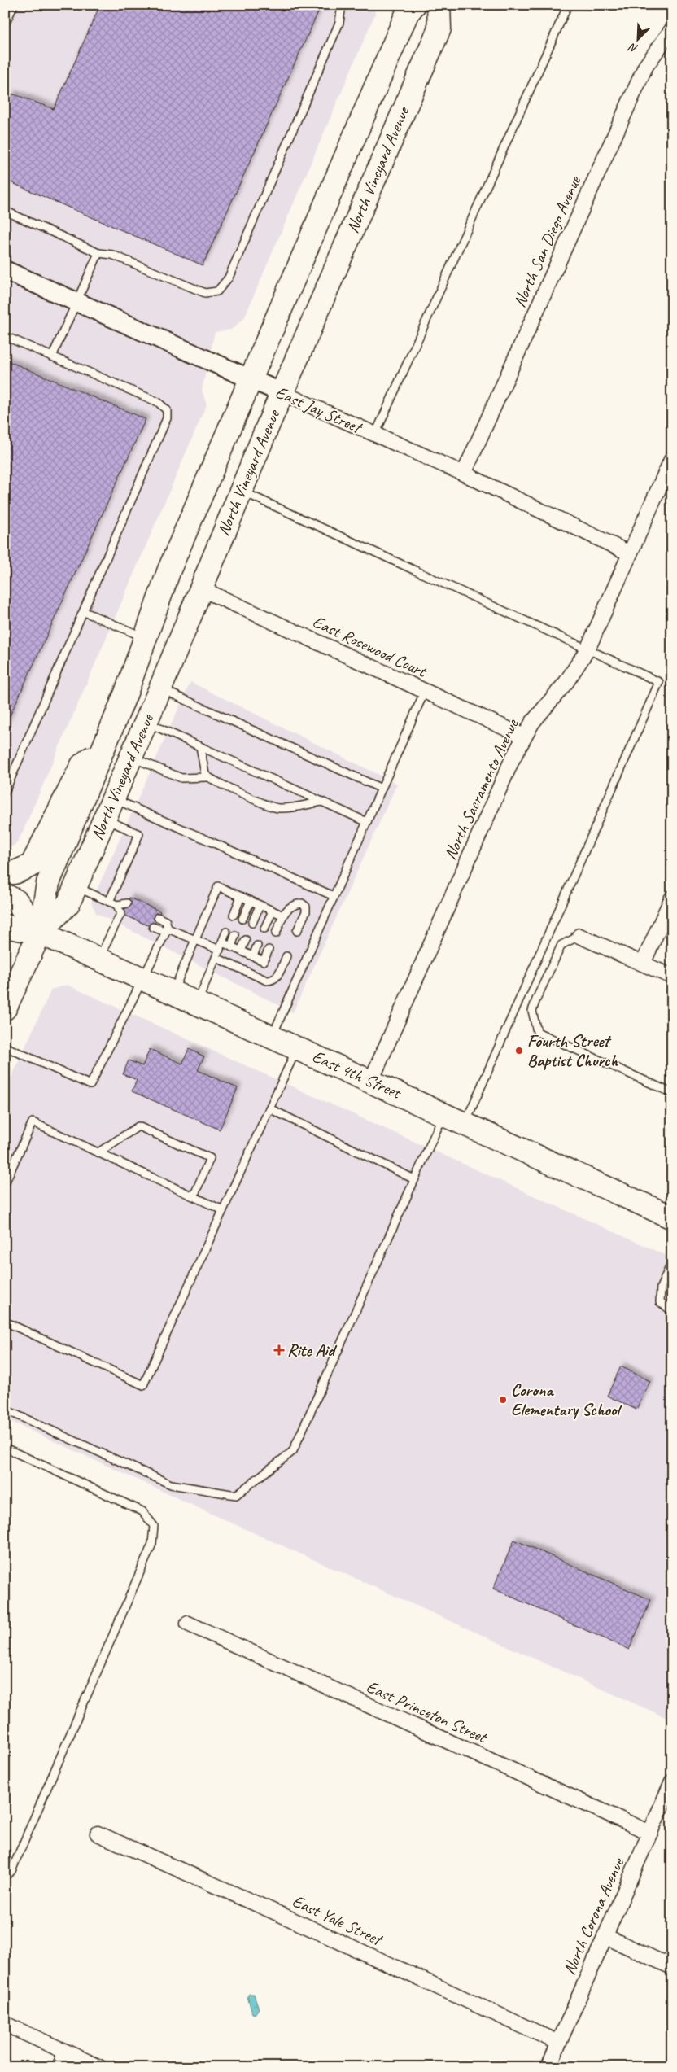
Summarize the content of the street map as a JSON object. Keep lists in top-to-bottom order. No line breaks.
{"streets":{"main road":["North Vineyard Avenue","East 4th Street"],"street":["North San Diego Avenue","East Jay Street","East Rosewood Court","North Sacramento Avenue","East Princeton Street","North Corona Avenue","East Yale Street"]},"crossings":[["North Vineyard Avenue","East Jay Street"],["North Vineyard Avenue","East Rosewood Court"],["North Vineyard Avenue","East 4th Street"],["North San Diego Avenue","East Jay Street"],["East Jay Street","North Sacramento Avenue"],["East Rosewood Court","North Sacramento Avenue"],["North Sacramento Avenue","East 4th Street"],["East Princeton Street","North Corona Avenue"],["North Corona Avenue","East Yale Street"]],"places":{"other":["Fourth Street Baptist Church","Corona Elementary School"],"health":["Rite Aid"]},"north":"bottom left"}
